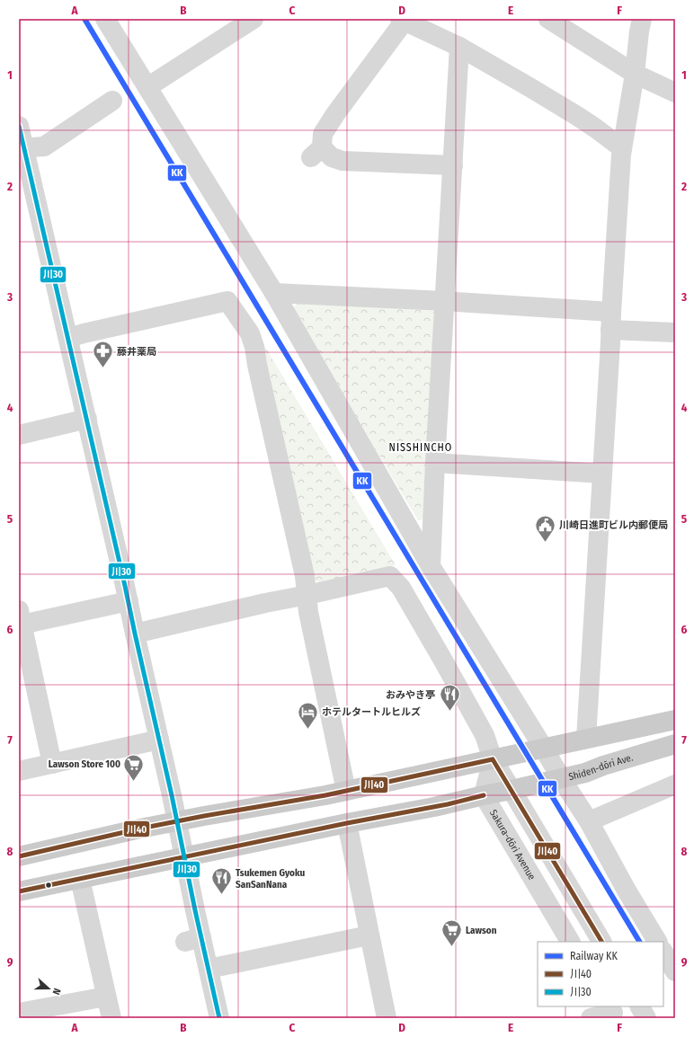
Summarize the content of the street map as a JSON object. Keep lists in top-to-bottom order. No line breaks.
{"streets":{"main road":["Shiden-dōri Ave."],"street":["Sakura-dōri Avenue"]},"crossings":[["Shiden-dōri Ave.","Sakura-dōri Avenue"]],"districts":["NISSHINCHO"],"places":{"pharmacy":["藤井薬局"],"public building":["川崎日進町ビル内郵便局"],"restaurant":["おみやき亭","Tsukemen Gyoku SanSanNana"],"hotel":["ホテルタートルヒルズ"],"supermarket":["Lawson Store 100","Lawson"]},"lines":["rail line KK","transit line 川30","transit line 川40"],"legend":["Railway KK","川40","川30"],"north":"right","grid":{"columns":["A","B","C","D","E","F"],"rows":["1","2","3","4","5","6","7","8","9"]}}
